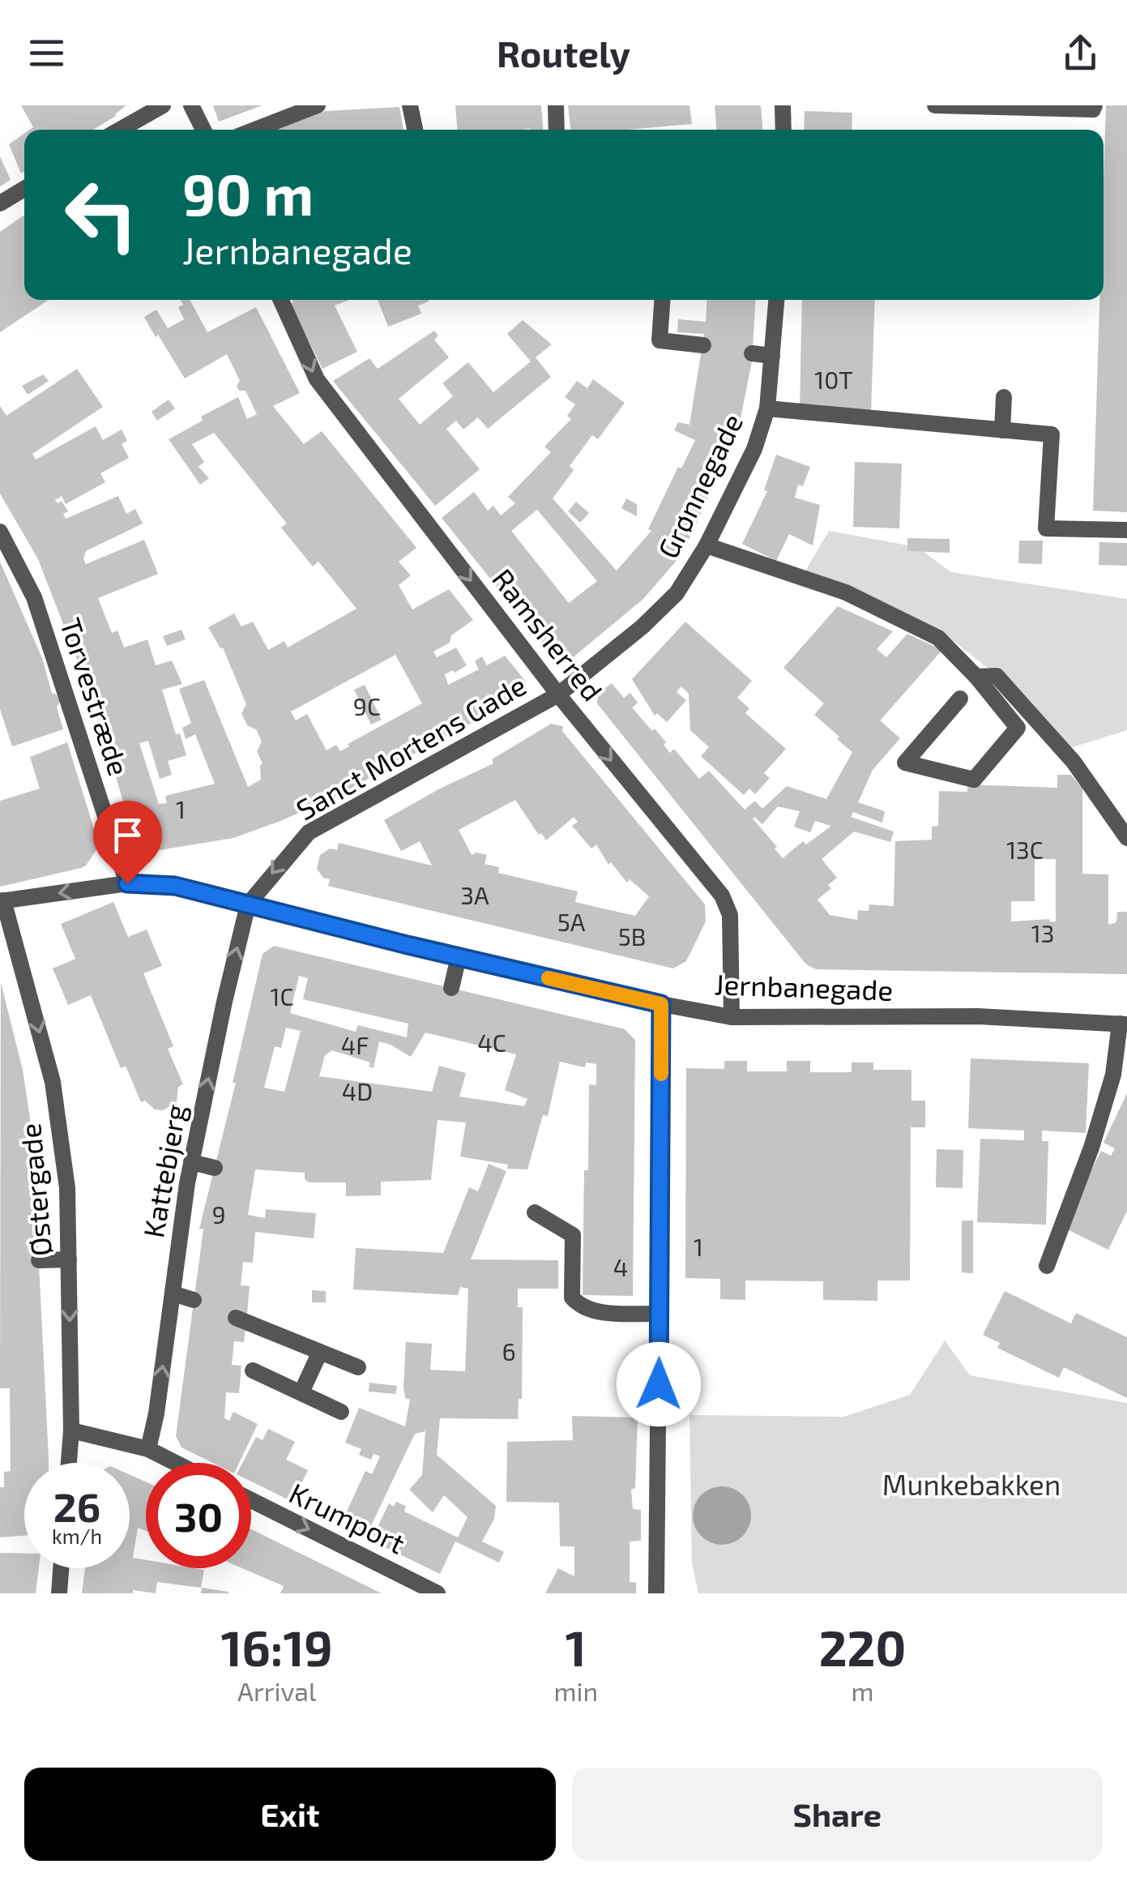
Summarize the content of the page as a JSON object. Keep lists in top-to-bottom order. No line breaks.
{"streets":{"street":["Grønnegade","Ramsherred","Torvestræde","Sanct Mortens Gade","Jernbanegade","Kattebjerg","Østergade","Krumport"]},"crossings":[["Grønnegade","Ramsherred"],["Grønnegade","Sanct Mortens Gade"],["Ramsherred","Sanct Mortens Gade"],["Ramsherred","Jernbanegade"],["Sanct Mortens Gade","Jernbanegade"],["Sanct Mortens Gade","Kattebjerg"],["Jernbanegade","Kattebjerg"]],"one_way":["Ramsherred","Sanct Mortens Gade","Kattebjerg","Østergade","Krumport"],"parks":["Munkebakken"],"house_numbers":["10T","9C","1","13C","3A","5A","13","5B","1C","4C","4F","4D","9","1","4","6"],"page":{"header":"Routely","turn":["90 m","Jernbanegade"],"speed":"26 km/h","limit":"30","eta":["16:19","Arrival","1","min","220","m"],"buttons":["Exit","Share"]}}
